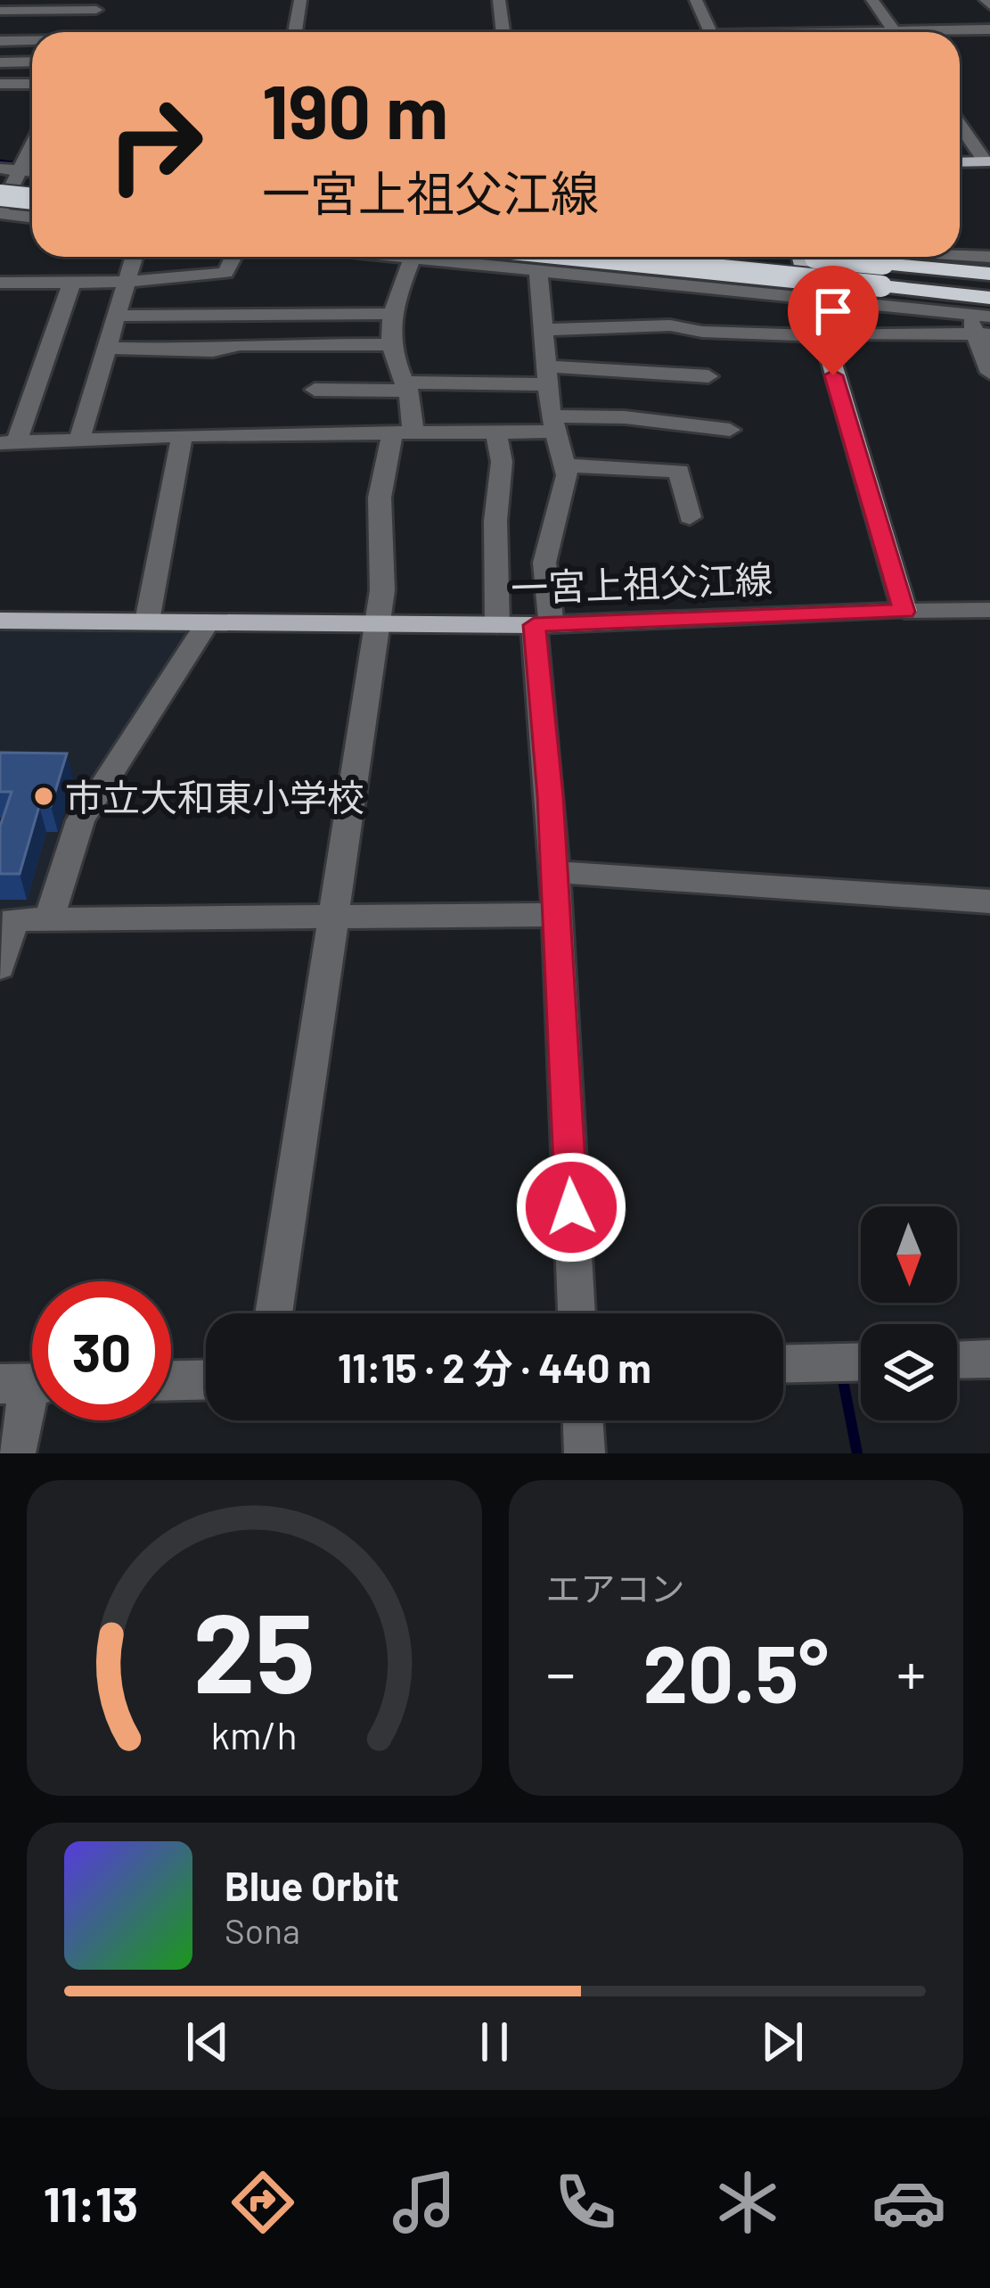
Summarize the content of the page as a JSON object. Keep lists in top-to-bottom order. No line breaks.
{"streets":{"main road":["一宮上祖父江線"]},"places":["市立大和東小学校"],"north":"bottom","page":{"turn":["190 m","一宮上祖父江線"],"limit":"30","trip":"11:15 · 2 分 · 440 m","tile":"エアコン","heat":["−","20.5°","+"],"song":["Blue Orbit","Sona"],"tabs":"11:13","gauge":["25","km/h"]}}
